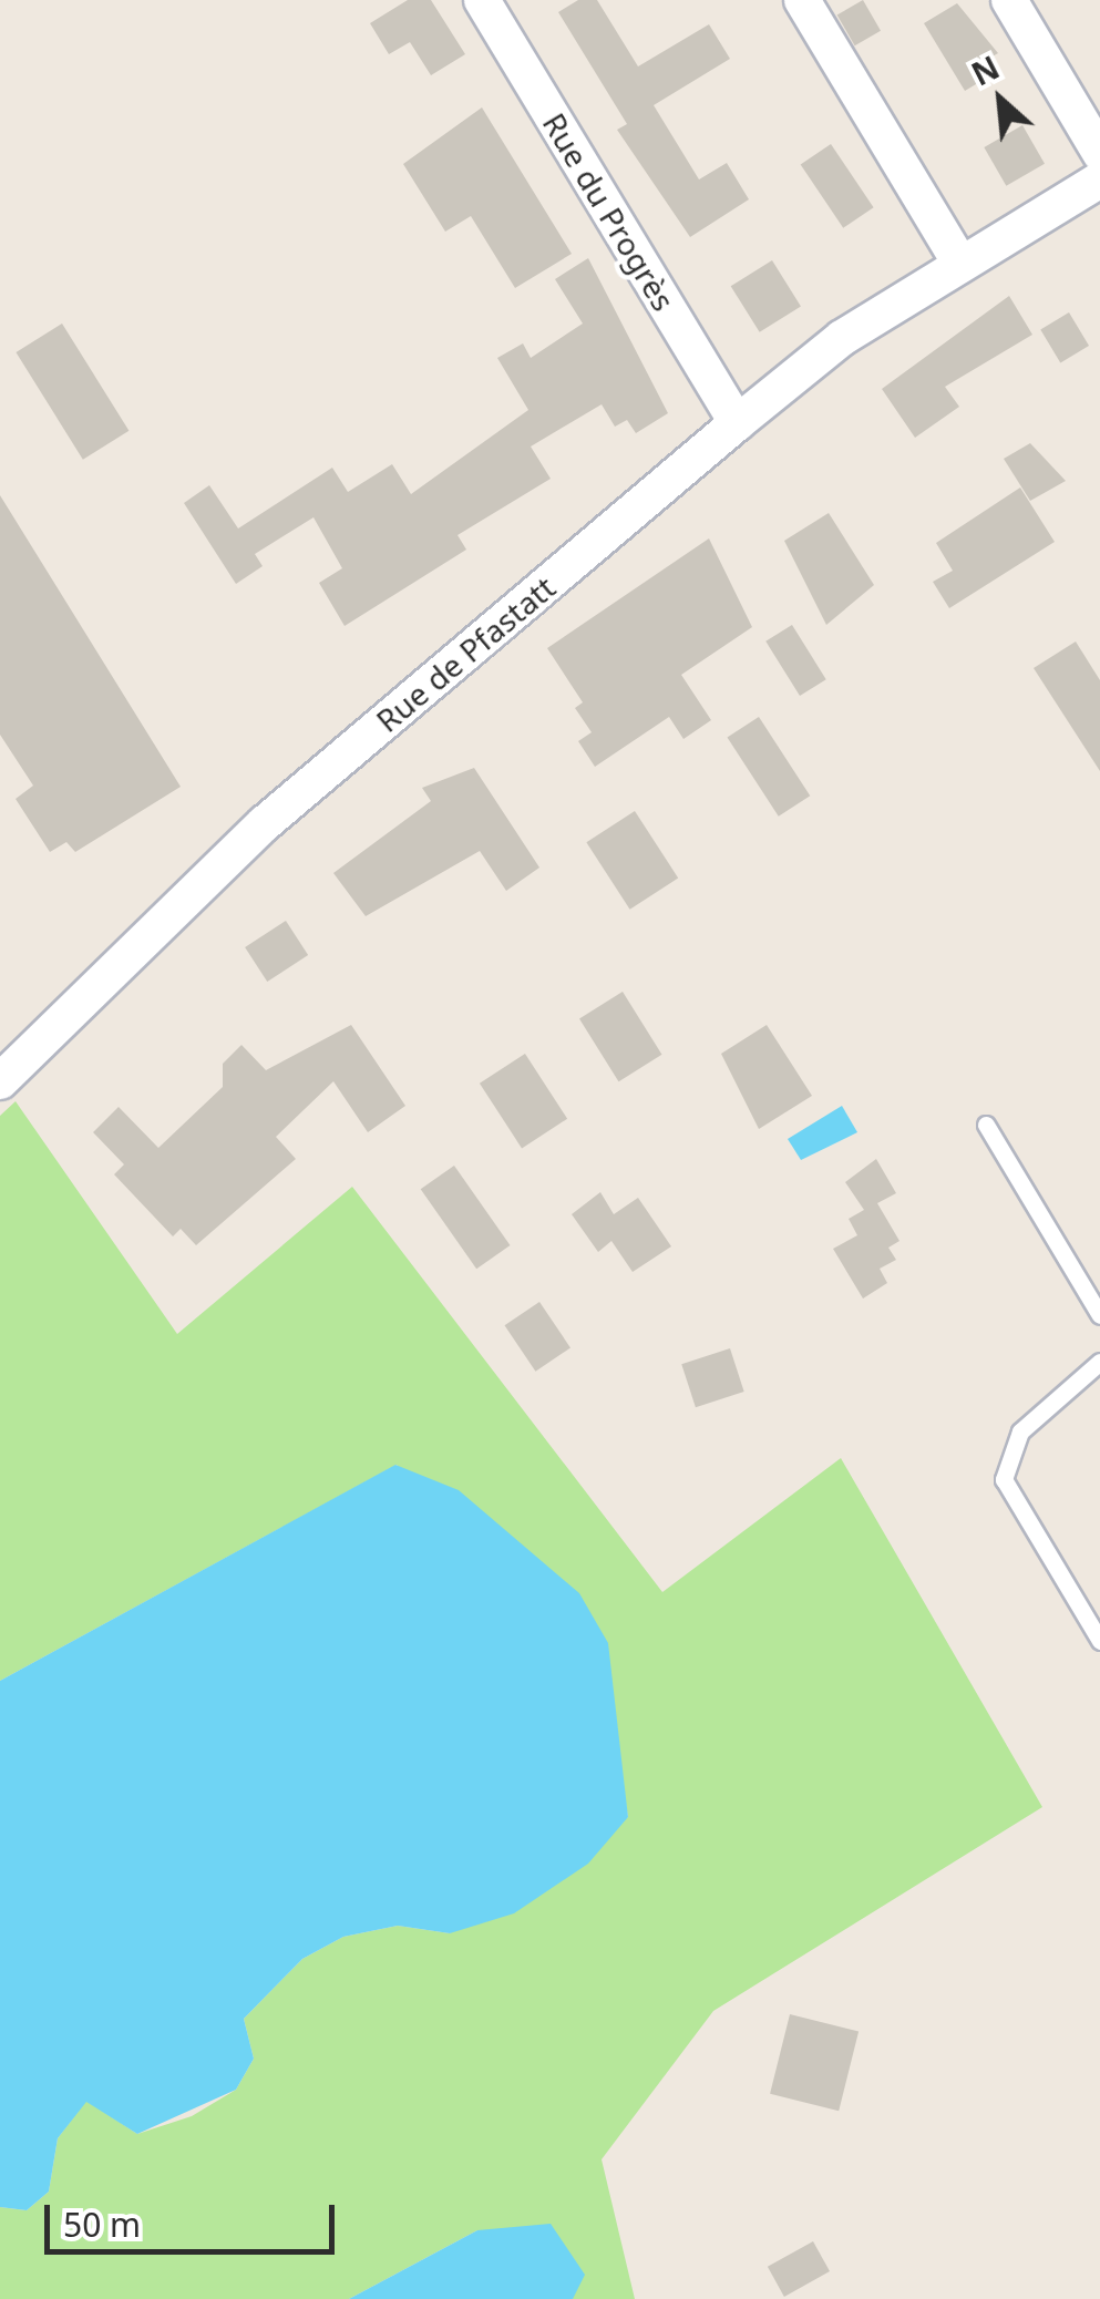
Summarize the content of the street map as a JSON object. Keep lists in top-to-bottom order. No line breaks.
{"streets":{"street":["Rue du Progrès","Rue de Pfastatt"]},"crossings":[["Rue du Progrès","Rue de Pfastatt"]],"scale_bar":"50 m","north":"top left"}
